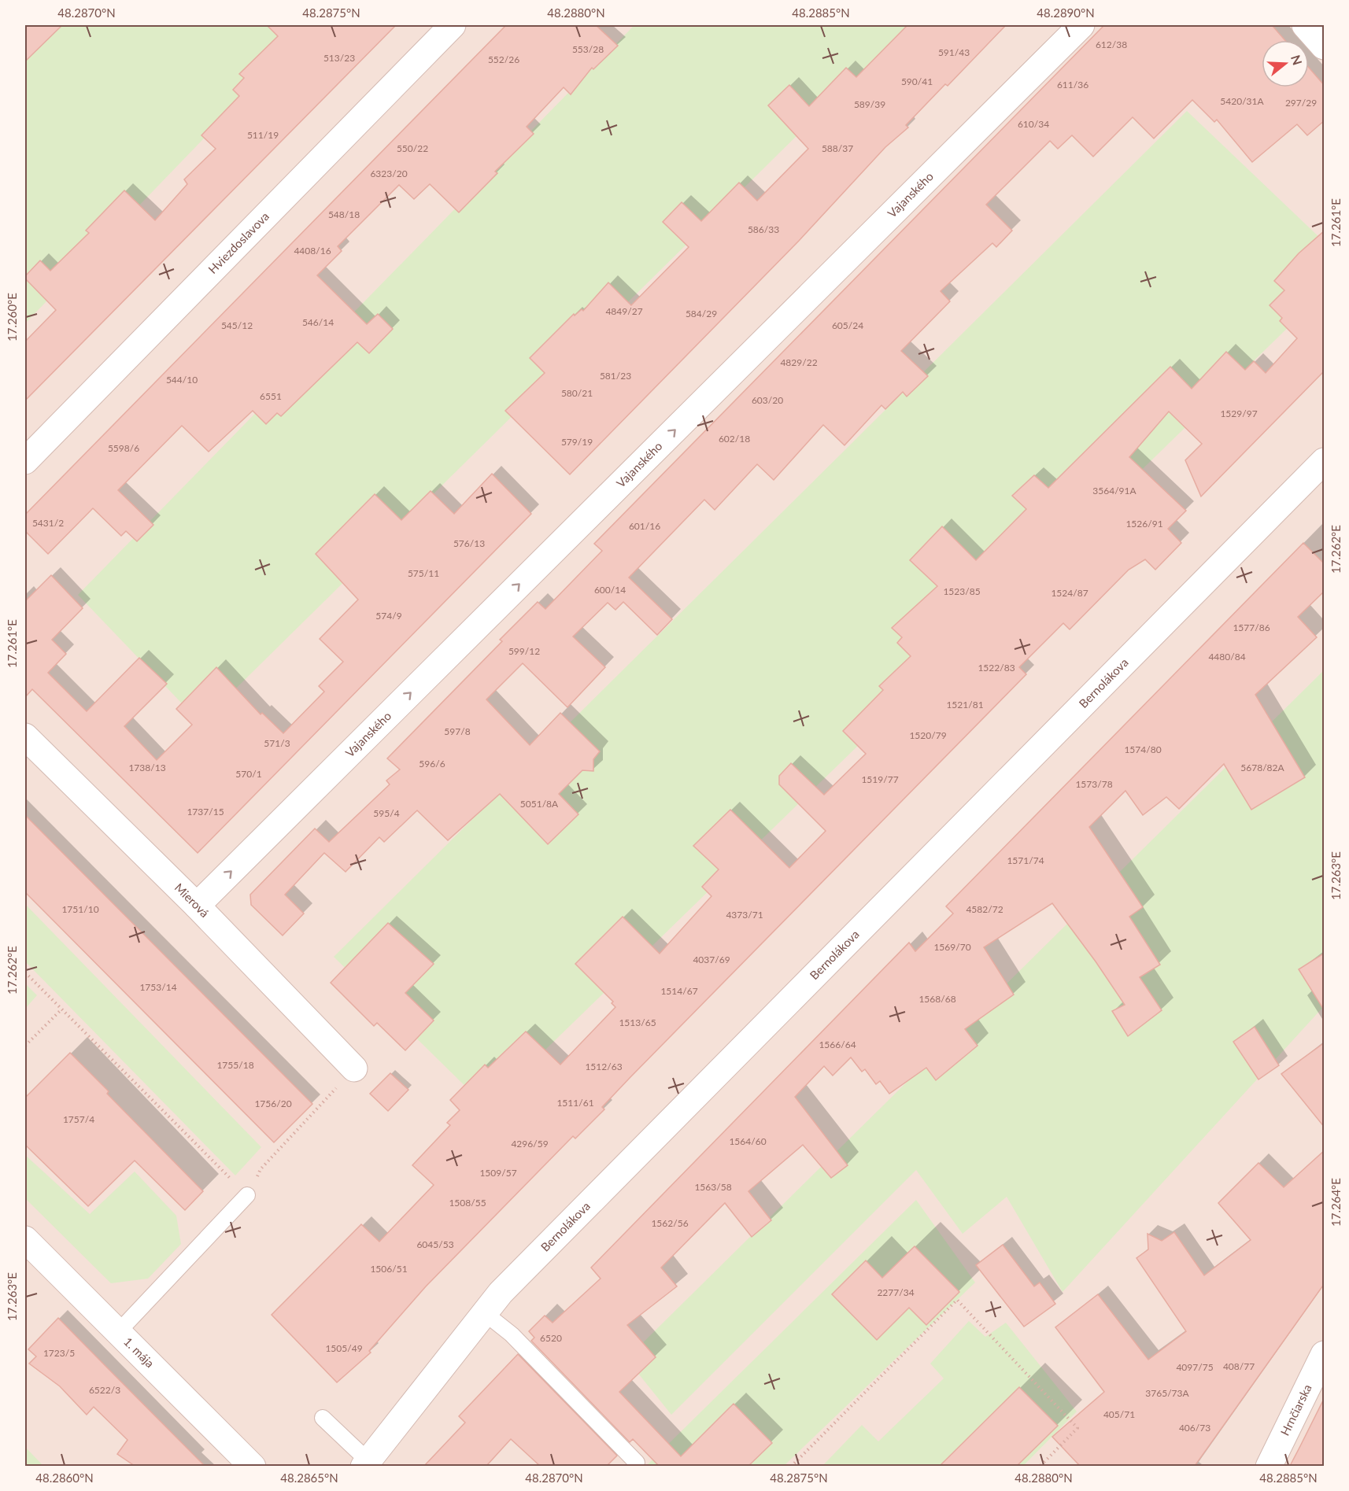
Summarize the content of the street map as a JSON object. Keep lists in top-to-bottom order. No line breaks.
{"streets":{"street":["Vajanského","Hviezdoslavova","Bernolákova","Mierová","1. mája","Hrnčiarska"]},"crossings":[["Vajanského","Mierová"]],"one_way":["Vajanského"],"house_numbers":["612/38","553/28","591/43","513/23","552/26","590/41","611/36","5420/31A","297/29","589/39","610/34","511/19","550/22","588/37","6323/20","548/18","586/33","4408/16","4849/27","584/29","546/14","545/12","605/24","4829/22","581/23","544/10","580/21","6551","603/20","1529/97","602/18","579/19","5598/6","3564/91A","5431/2","1526/91","601/16","576/13","575/11","600/14","1523/85","1524/87","574/9","1577/86","599/12","4480/84","1522/83","1521/81","597/8","1520/79","571/3","1574/80","596/6","1738/13","5678/82A","570/1","1519/77","1573/78","5051/8A","1737/15","595/4","1571/74","1751/10","4582/72","4373/71","1569/70","4037/69","1753/14","1514/67","1568/68","1513/65","1566/64","1755/18","1512/63","1511/61","1756/20","1757/4","1564/60","4296/59","1509/57","1563/58","1508/55","1562/56","6045/53","1506/51","2277/34","6520","1505/49","1723/5","408/77","4097/75","6522/3","3765/73A","405/71","406/73"],"north":"right","coordinates":["48.2870°N","48.2875°N","48.2880°N","48.2885°N","48.2890°N","17.261°E","17.260°E","17.262°E","17.263°E","17.264°E","48.2860°N","48.2865°N"]}
